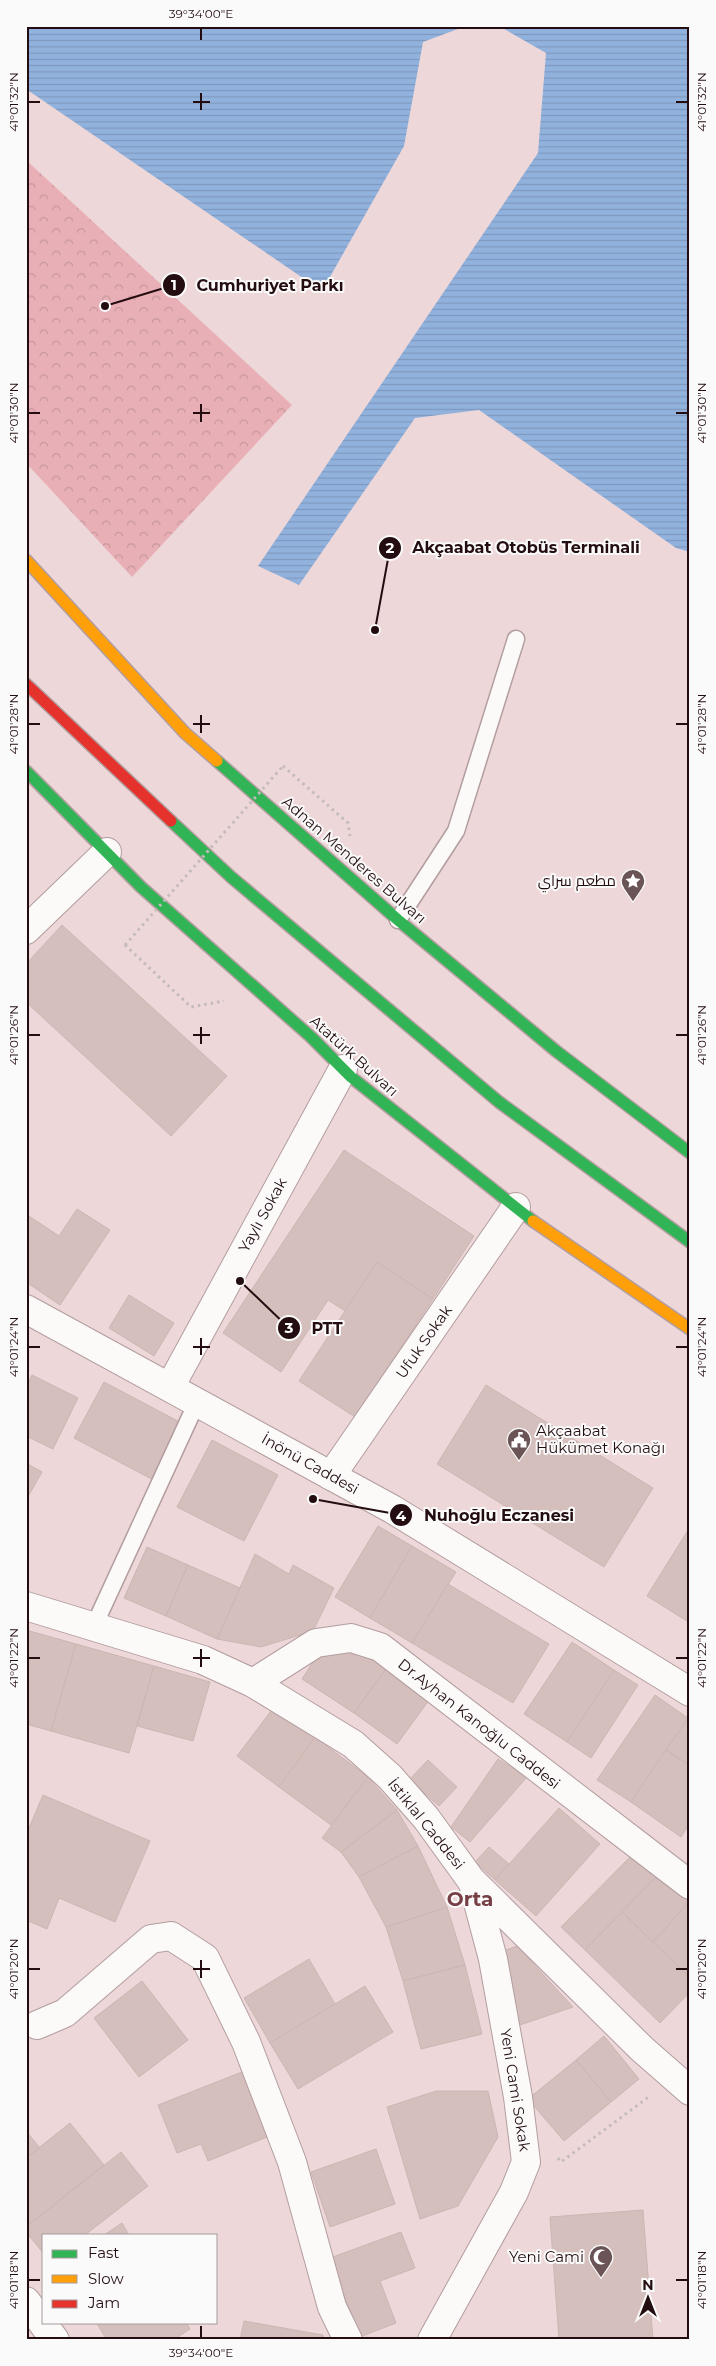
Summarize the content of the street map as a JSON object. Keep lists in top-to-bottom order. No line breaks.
{"streets":{"main road":["Adnan Menderes Bulvarı","Atatürk Bulvarı"],"street":["Yaylı Sokak","Ufuk Sokak","İnönü Caddesi","Dr.Ayhan Kanoğlu Caddesi","İstiklal Caddesi","Yeni Cami Sokak"]},"crossings":[["Atatürk Bulvarı","Yaylı Sokak"],["Atatürk Bulvarı","Ufuk Sokak"],["Yaylı Sokak","İnönü Caddesi"],["Ufuk Sokak","İnönü Caddesi"],["Dr.Ayhan Kanoğlu Caddesi","İstiklal Caddesi"],["İstiklal Caddesi","Yeni Cami Sokak"]],"districts":["Orta"],"places":{"other":["Cumhuriyet Parkı","Akçaabat Otobüs Terminali","PTT","Nuhoğlu Eczanesi"],"place":["مطعم سراي"],"public building":["Akçaabat Hükümet Konağı"],"mosque":["Yeni Cami"]},"legend":["Fast","Slow","Jam"],"north":"top","coordinates":["39°34'00\"E","41°01'32\"N","41°01'30\"N","41°01'28\"N","41°01'26\"N","41°01'24\"N","41°01'22\"N","41°01'20\"N","41°01'18\"N"]}
